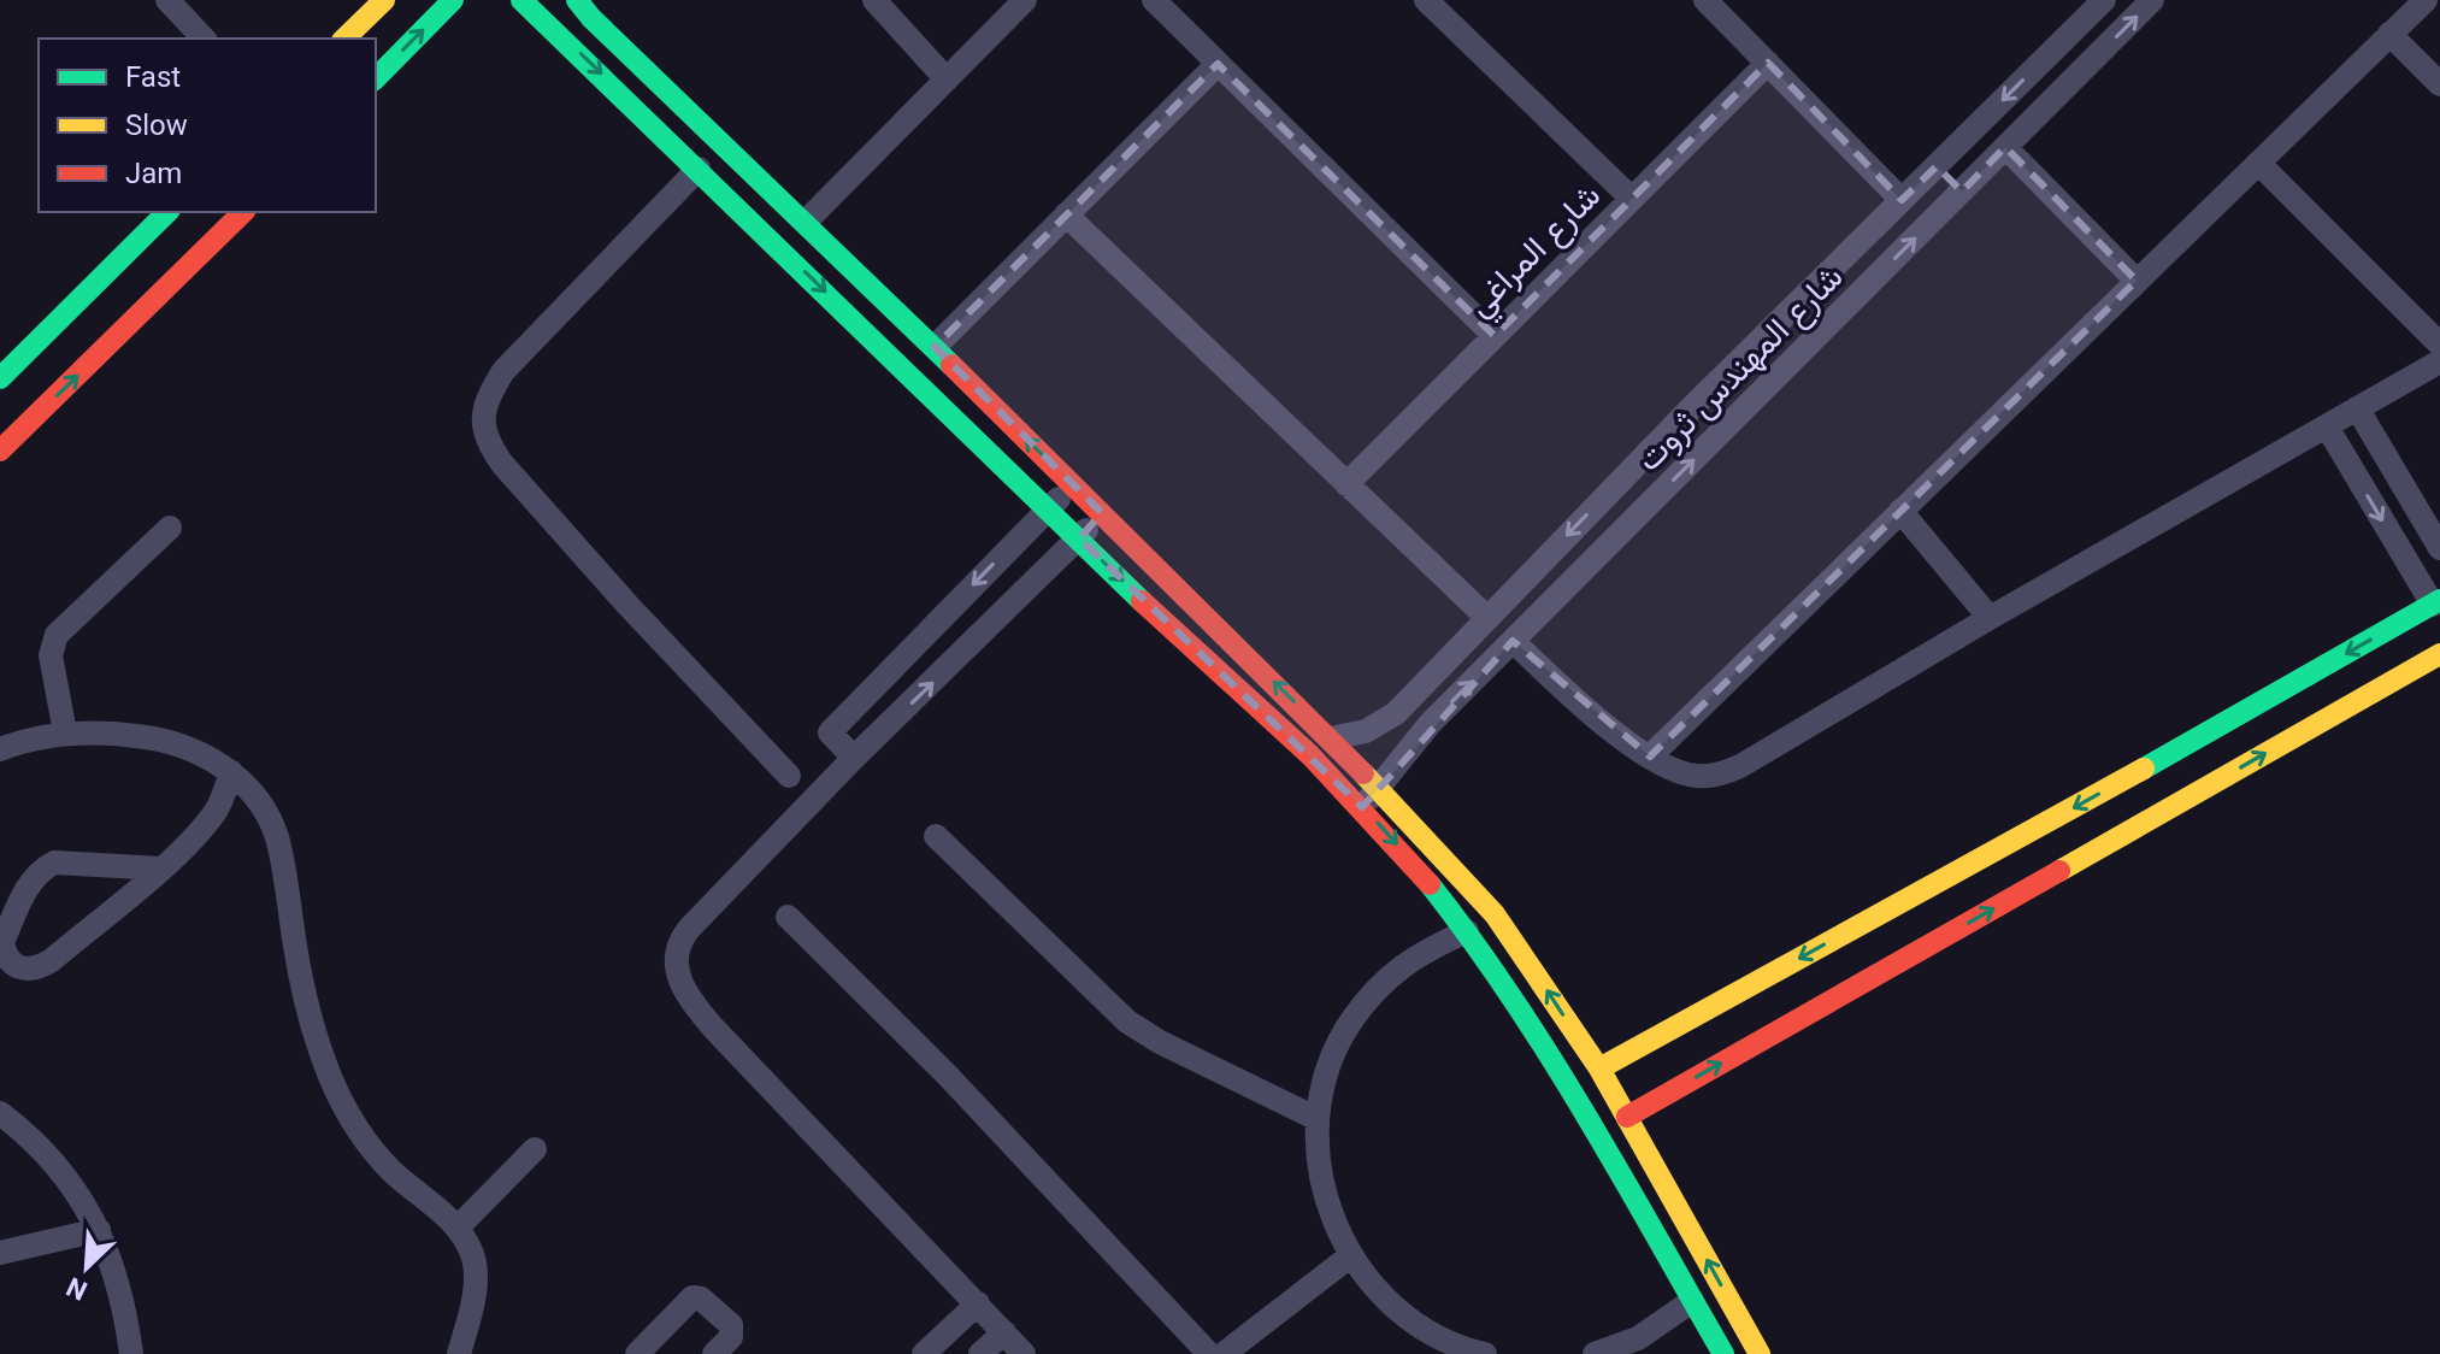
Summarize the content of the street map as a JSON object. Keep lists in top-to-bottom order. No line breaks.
{"streets":{"street":["شارع المراغي","شارع المهندس ثروت"]},"legend":["Fast","Slow","Jam"],"north":"bottom left"}
